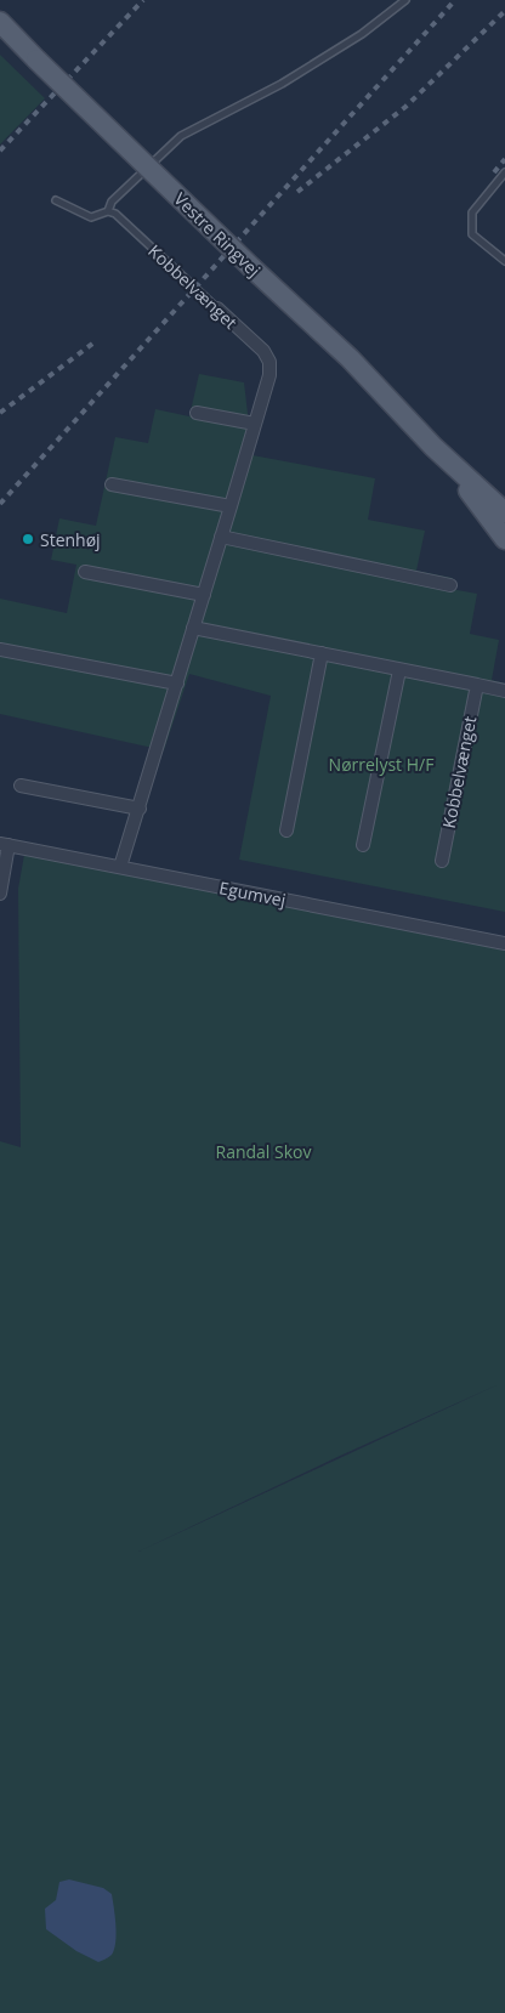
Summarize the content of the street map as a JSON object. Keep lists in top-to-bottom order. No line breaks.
{"streets":{"main road":["Vestre Ringvej"],"street":["Kobbelvænget","Egumvej"]},"crossings":[["Kobbelvænget","Egumvej"]],"parks":["Nørrelyst H/F","Randal Skov"],"places":["Stenhøj"]}
